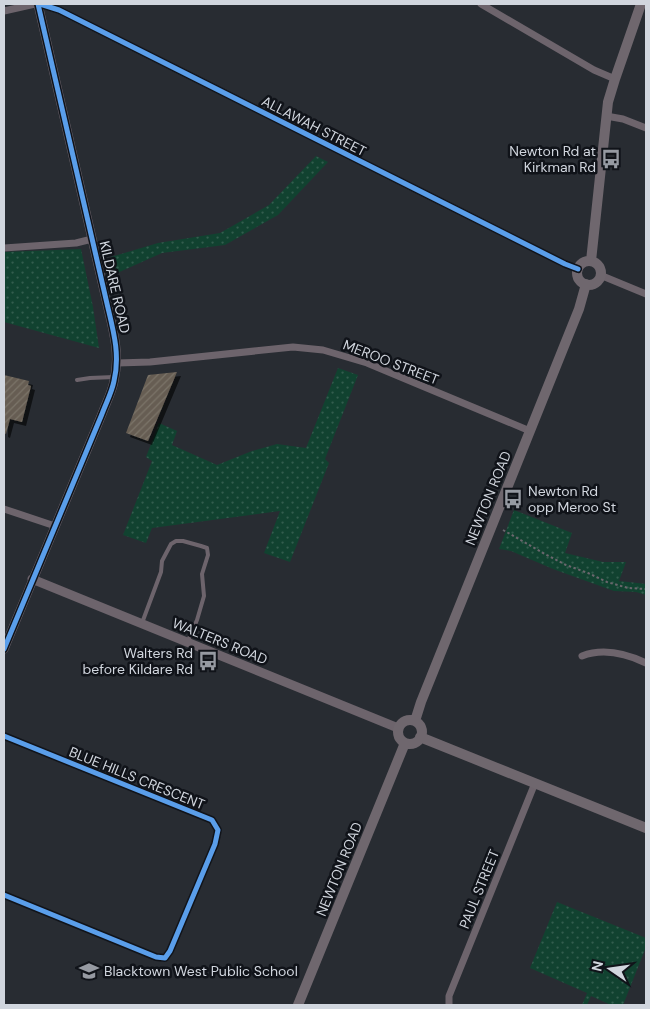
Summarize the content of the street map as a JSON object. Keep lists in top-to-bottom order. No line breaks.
{"streets":{"main road":["NEWTON ROAD"],"street":["ALLAWAH STREET","KILDARE ROAD","MEROO STREET","WALTERS ROAD","BLUE HILLS CRESCENT","PAUL STREET"]},"crossings":[["ALLAWAH STREET","KILDARE ROAD"],["ALLAWAH STREET","NEWTON ROAD"],["KILDARE ROAD","MEROO STREET"],["KILDARE ROAD","WALTERS ROAD"],["MEROO STREET","NEWTON ROAD"],["NEWTON ROAD","WALTERS ROAD"]],"places":{"bus stop":["Newton Rd at Kirkman Rd","Newton Rd opp Meroo St","Walters Rd before Kildare Rd"],"school or university":["Blacktown West Public School"]},"north":"left"}
